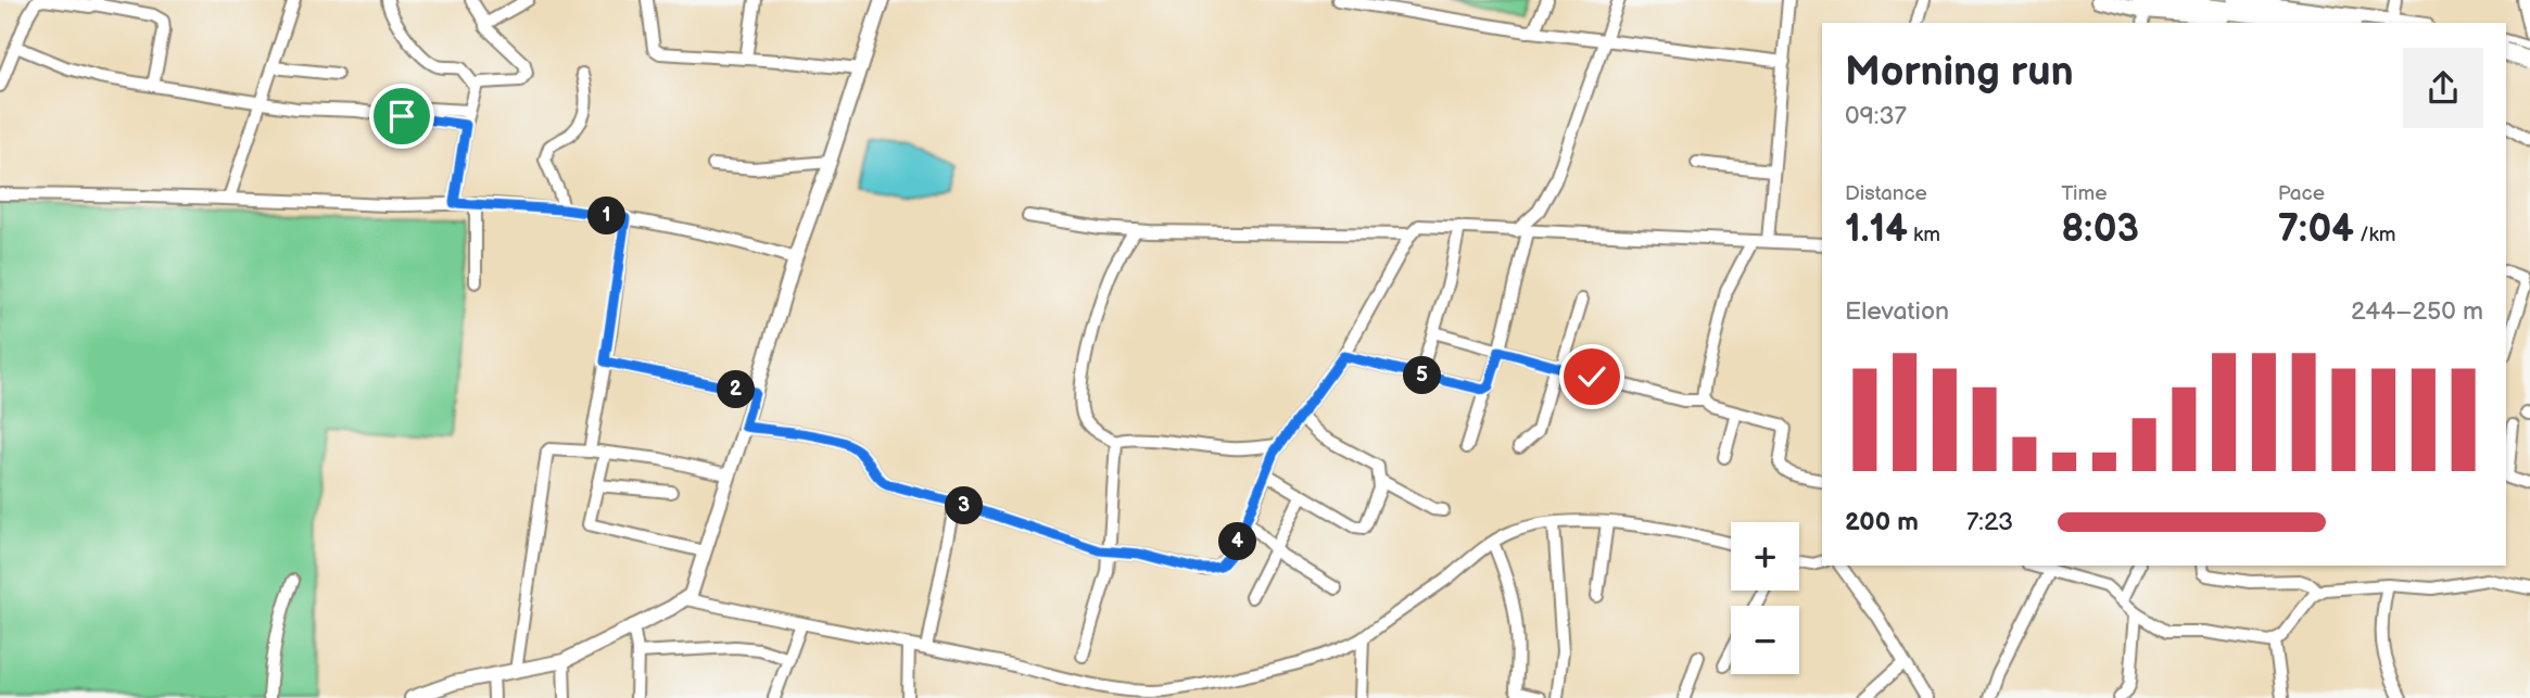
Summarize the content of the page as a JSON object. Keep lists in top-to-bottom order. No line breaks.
{"page":{"heading":["Morning run","09:37"],"stats":[["Distance","1.14 km"],["Time","8:03"],["Pace","7:04 /km"]],"pins":["1","5","2","3","4"],"chart":["Elevation","244–250 m"],"list":[{"name":"200 m","note":"7:23"}],"map_buttons":["+","−"]}}
